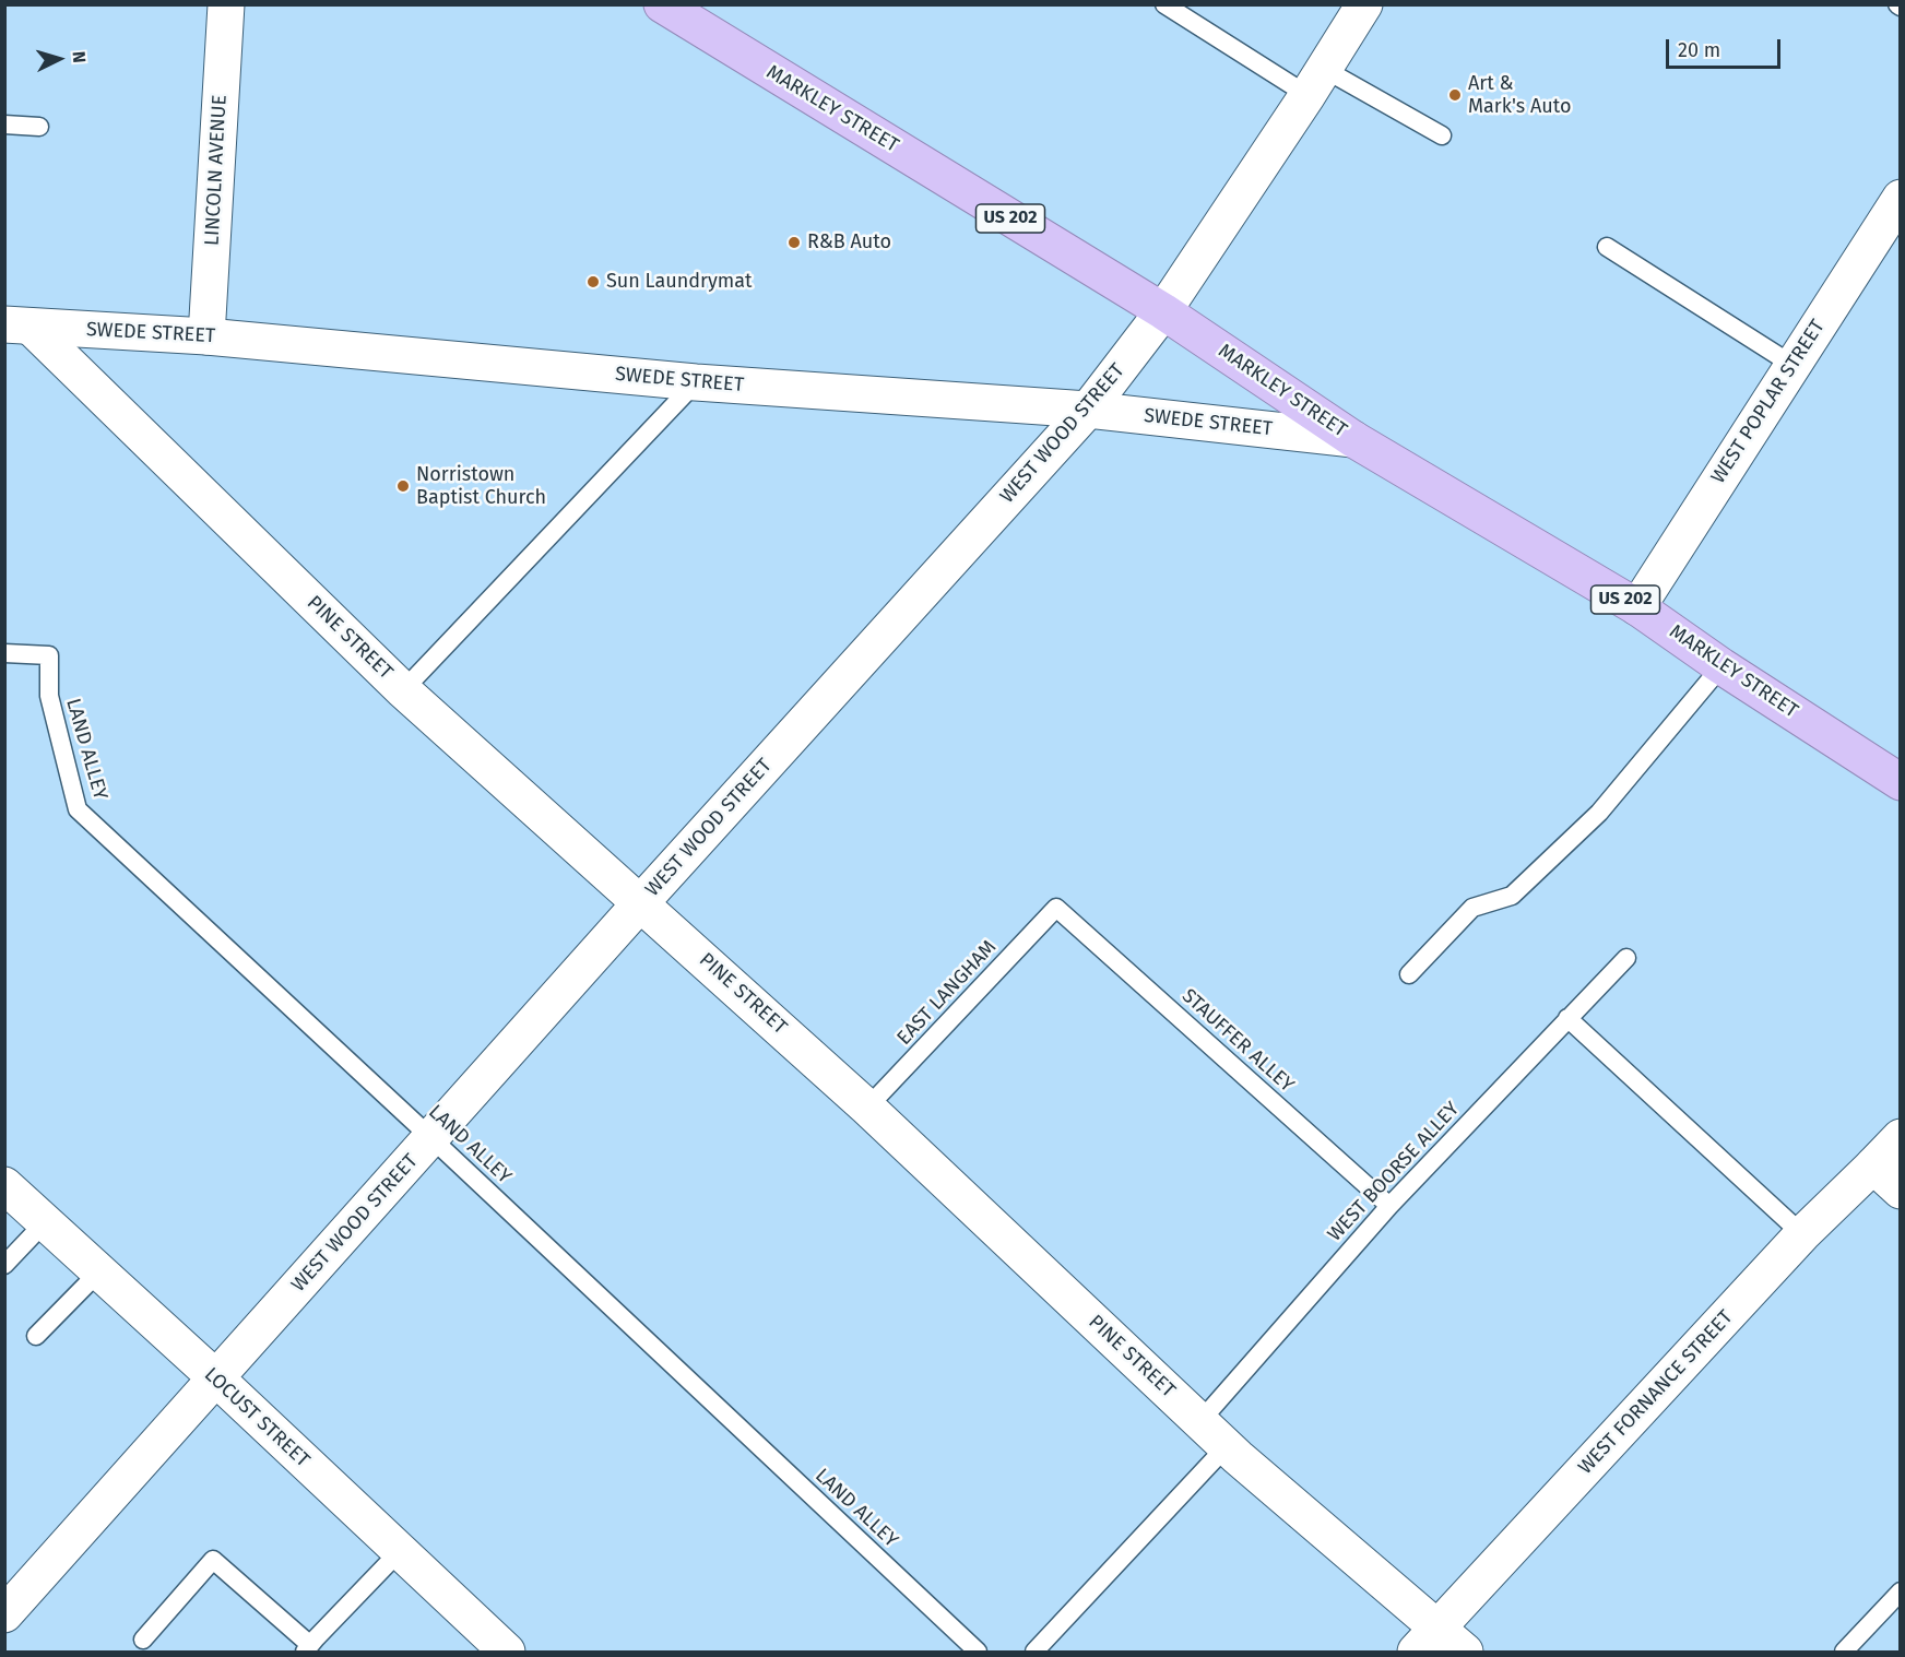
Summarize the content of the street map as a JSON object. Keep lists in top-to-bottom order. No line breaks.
{"streets":{"highway":["MARKLEY STREET","US 202"],"street":["LINCOLN AVENUE","SWEDE STREET","WEST POPLAR STREET","WEST WOOD STREET","PINE STREET","WEST FORNANCE STREET","LOCUST STREET"],"lane":["LAND ALLEY","EAST LANGHAM","STAUFFER ALLEY","WEST BOORSE ALLEY"]},"crossings":[["MARKLEY STREET","SWEDE STREET"],["MARKLEY STREET","WEST POPLAR STREET"],["MARKLEY STREET","WEST WOOD STREET"],["LINCOLN AVENUE","SWEDE STREET"],["SWEDE STREET","WEST WOOD STREET"],["SWEDE STREET","PINE STREET"],["WEST WOOD STREET","PINE STREET"],["WEST WOOD STREET","LAND ALLEY"],["WEST WOOD STREET","LOCUST STREET"],["PINE STREET","EAST LANGHAM"],["PINE STREET","WEST BOORSE ALLEY"],["PINE STREET","WEST FORNANCE STREET"],["EAST LANGHAM","STAUFFER ALLEY"],["STAUFFER ALLEY","WEST BOORSE ALLEY"]],"places":["Art & Mark's Auto","R&B Auto","Sun Laundrymat","Norristown Baptist Church"],"scale_bar":"20 m","north":"right"}
